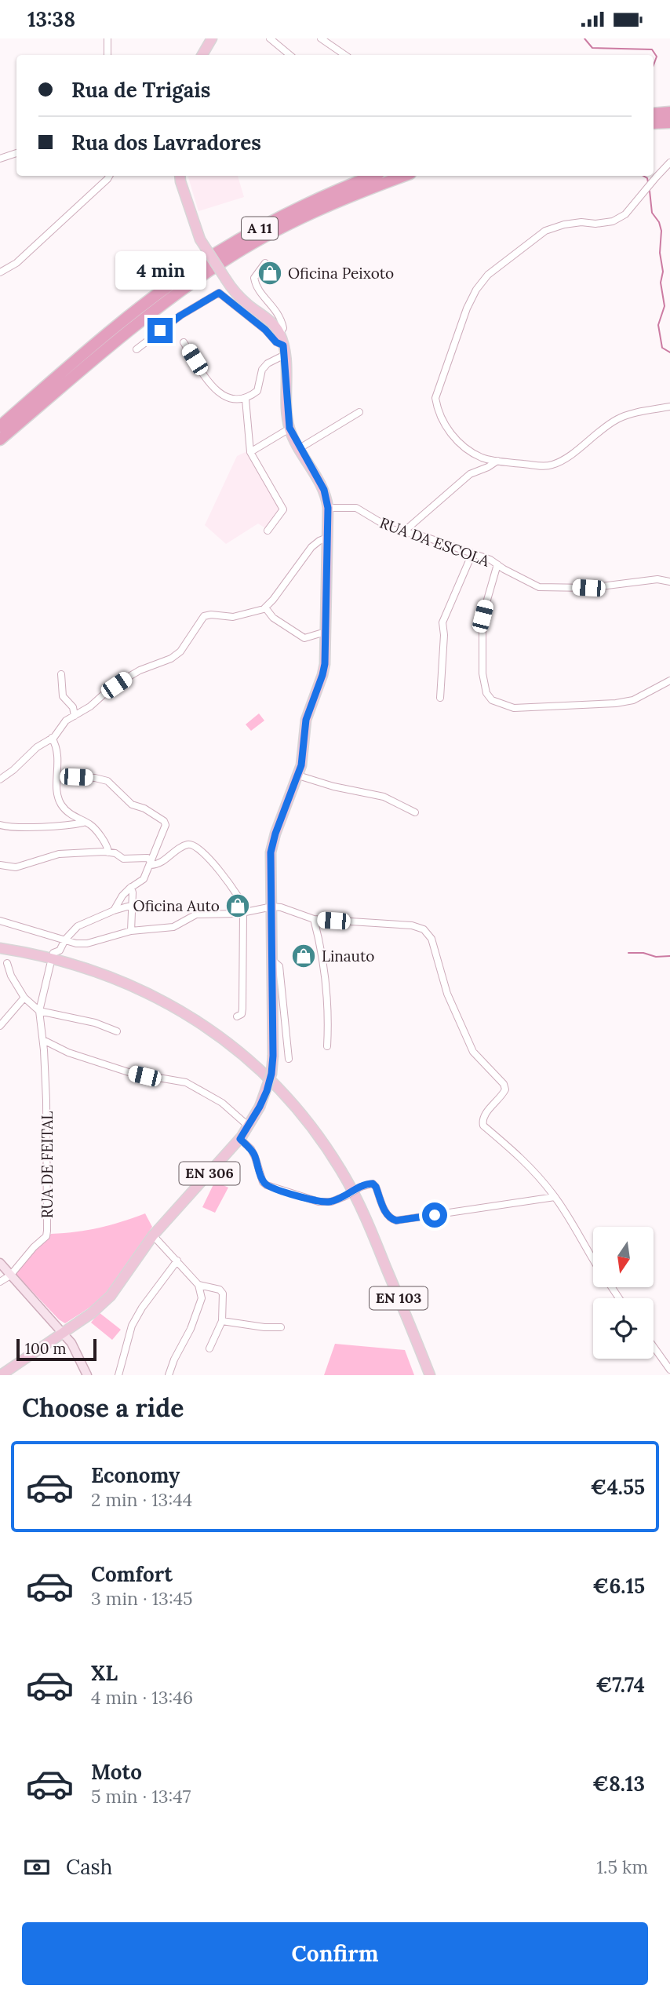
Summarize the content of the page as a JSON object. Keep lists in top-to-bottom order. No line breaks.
{"streets":{"highway":["A 11"],"main road":["EN 306","EN 103"],"street":["RUA DA ESCOLA","RUA DE FEITAL"]},"crossings":[["RUA DA ESCOLA","EN 306"]],"places":{"shop":["Oficina Peixoto","Oficina Auto","Linauto"]},"scale_bar":"100 m","north":"bottom","page":{"status":"13:38","banner":["Rua de Trigais","Rua dos Lavradores"],"bubble":"4 min","scale":"100 m","heading":"Choose a ride","list":[{"name":"Economy","note":"2 min · 13:44","value":"€4.55"},{"name":"Comfort","note":"3 min · 13:45","value":"€6.15"},{"name":"XL","note":"4 min · 13:46","value":"€7.74"},{"name":"Moto","note":"5 min · 13:47","value":"€8.13"}],"pay":["Cash","1.5 km"],"buttons":"Confirm"}}
